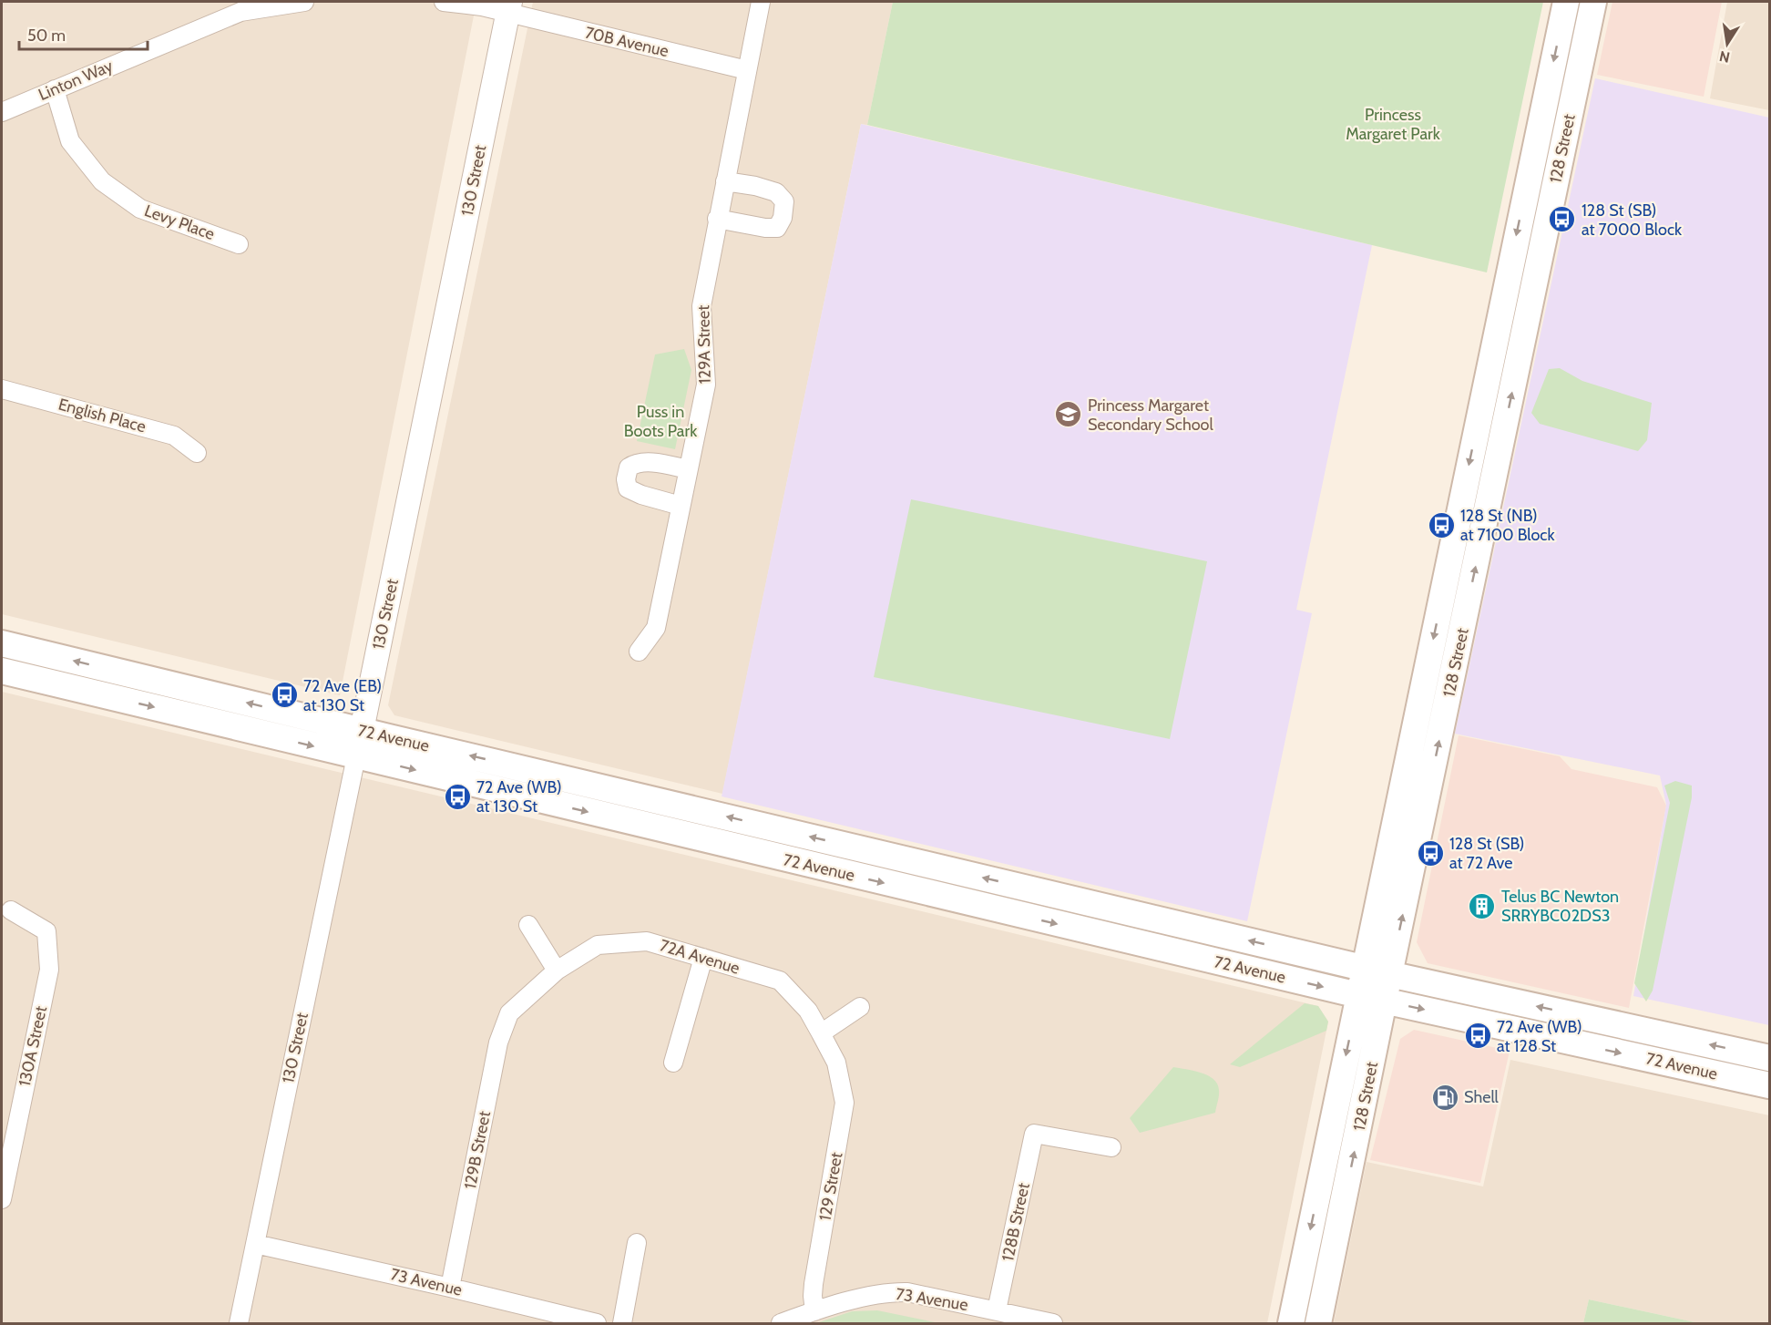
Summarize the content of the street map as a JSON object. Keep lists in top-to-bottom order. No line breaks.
{"streets":{"main road":["128 Street","72 Avenue"],"street":["70B Avenue","Linton Way","130 Street","Levy Place","129A Street","English Place","72A Avenue","130A Street","129B Street","129 Street","128B Street","73 Avenue"]},"crossings":[["70B Avenue","130 Street"],["70B Avenue","129A Street"],["Linton Way","Levy Place"],["128 Street","72 Avenue"],["130 Street","72 Avenue"],["130 Street","73 Avenue"],["72A Avenue","129B Street"],["72A Avenue","129 Street"],["129B Street","73 Avenue"],["129 Street","73 Avenue"],["128B Street","73 Avenue"]],"parks":["Princess Margaret Park","Puss in Boots Park"],"places":{"bus stop":["128 St (SB) at 7000 Block","128 St (NB) at 7100 Block","72 Ave (EB) at 130 St","72 Ave (WB) at 130 St","128 St (SB) at 72 Ave","72 Ave (WB) at 128 St"],"school or university":["Princess Margaret Secondary School"],"building":["Telus BC Newton SRRYBC02DS3"],"fuel station":["Shell"]},"scale_bar":"50 m","north":"bottom"}
